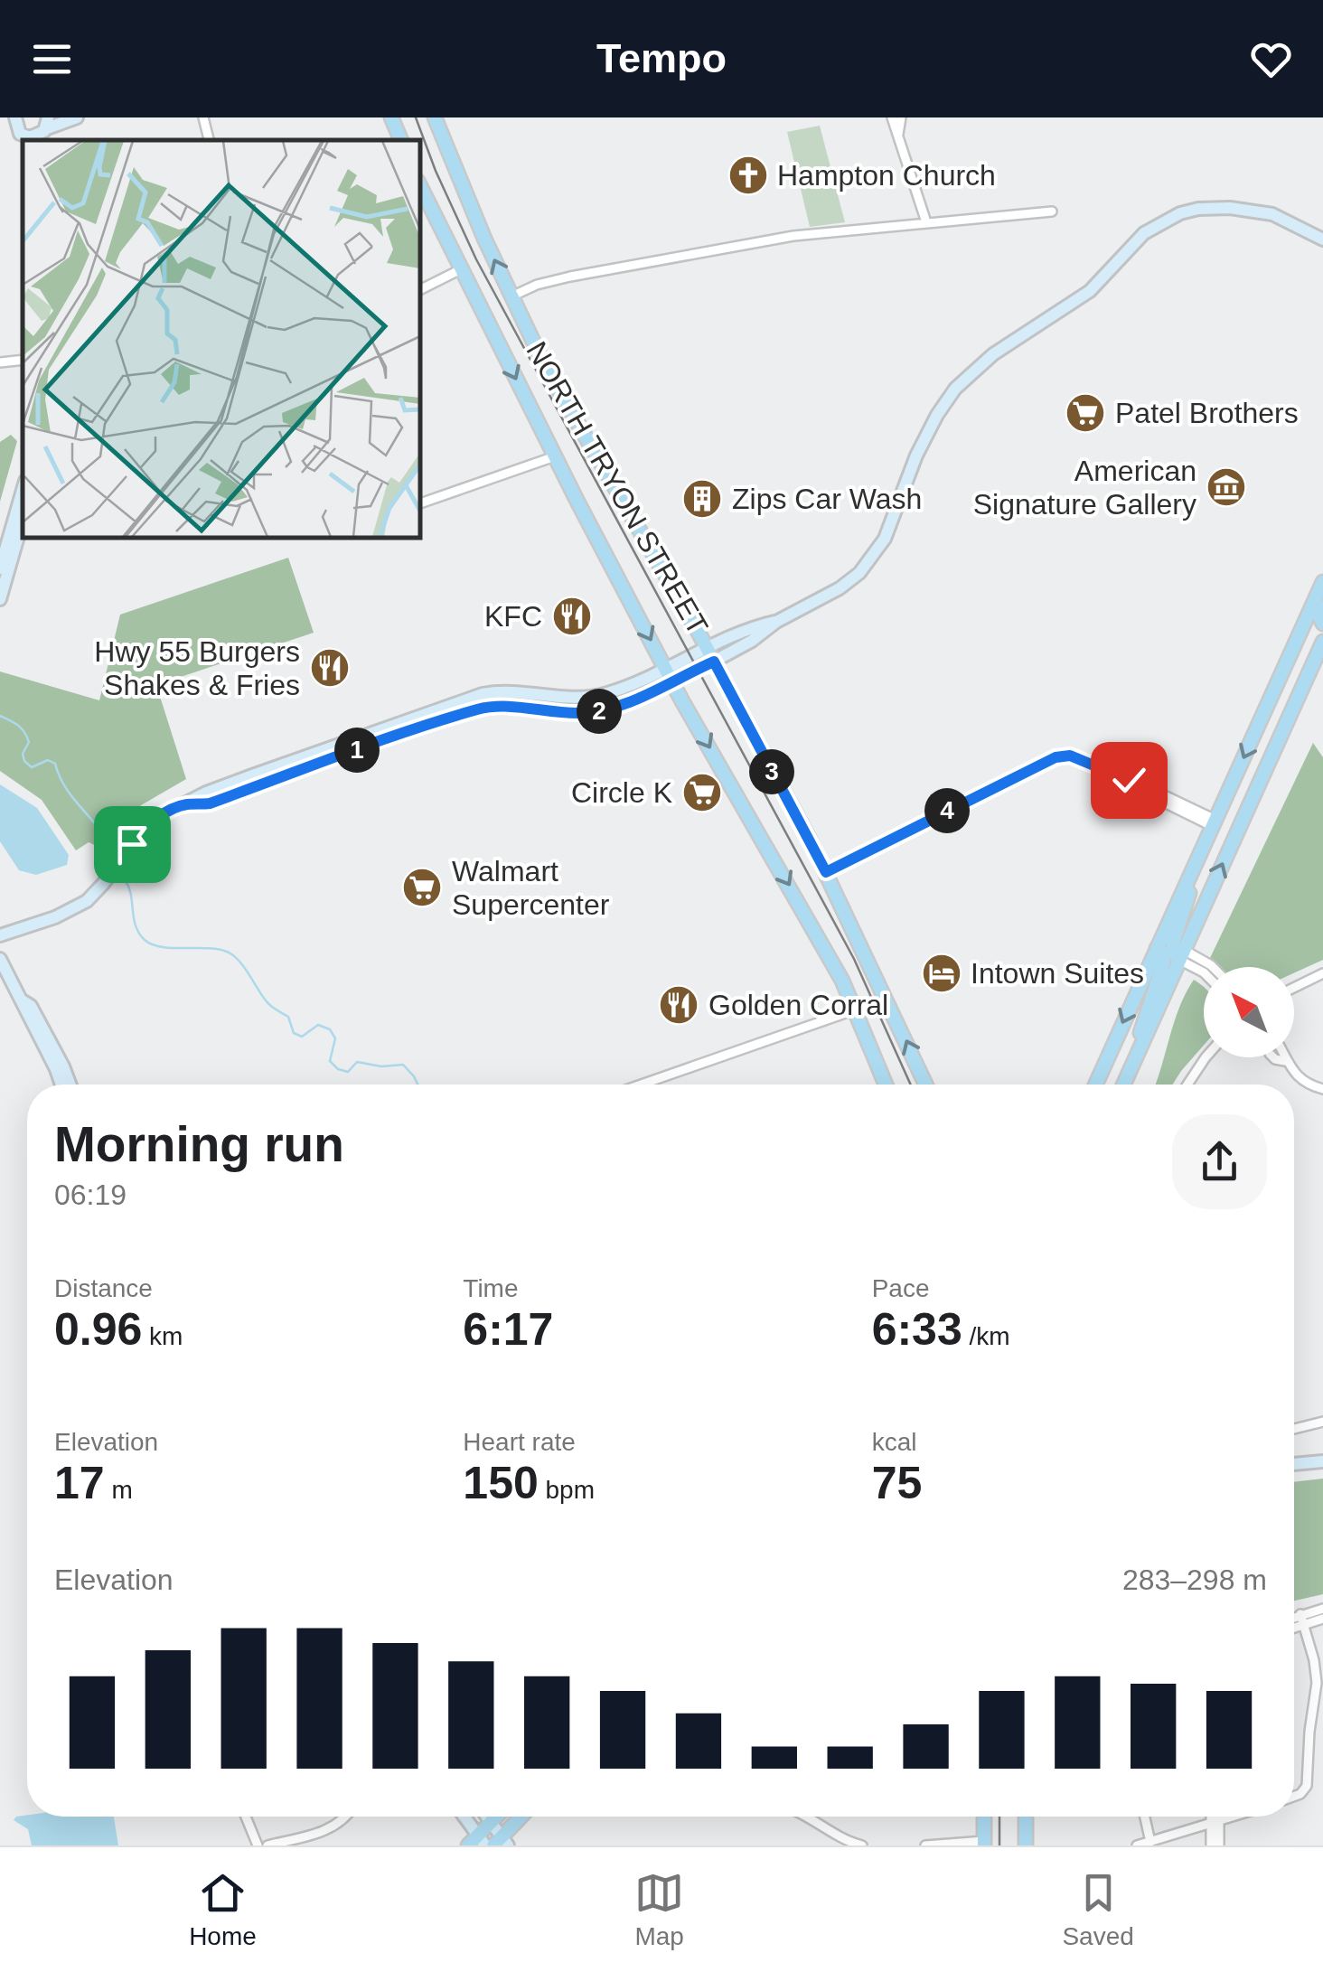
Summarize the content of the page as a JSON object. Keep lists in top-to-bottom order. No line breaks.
{"streets":{"main road":["NORTH TRYON STREET"]},"places":{"church":["Hampton Church"],"supermarket":["Patel Brothers","Circle K","Walmart Supercenter"],"museum":["American Signature Gallery"],"building":["Zips Car Wash"],"restaurant":["KFC","Hwy 55 Burgers Shakes & Fries","Golden Corral"],"hotel":["Intown Suites"]},"north":"top left","page":{"header":"Tempo","pins":["2","1","3","4"],"heading":["Morning run","06:19"],"stats":[["Distance","0.96 km"],["Time","6:17"],["Pace","6:33 /km"],["Elevation","17 m"],["Heart rate","150 bpm"],["kcal","75"]],"chart":["Elevation","283–298 m"],"tabs":["Home","Map","Saved"]}}
